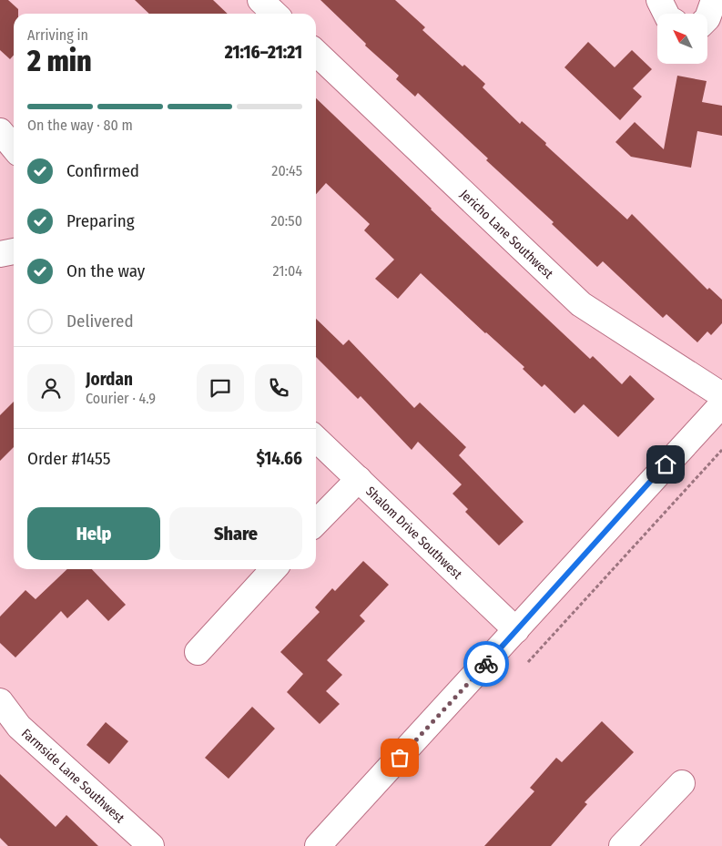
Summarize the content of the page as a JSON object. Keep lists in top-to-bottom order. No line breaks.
{"streets":{"street":["Jericho Lane Southwest","Shalom Drive Southwest","Farmside Lane Southwest"]},"north":"top left","page":{"heading":["2 min","Arriving in","21:16–21:21"],"panel":["Jordan","Courier · 4.9","Order #1455","$14.66"],"bar":"On the way · 80 m","list":[["Confirmed","20:45"],["Preparing","20:50"],["On the way","21:04"],"Delivered"],"buttons":["Help","Share"]}}
